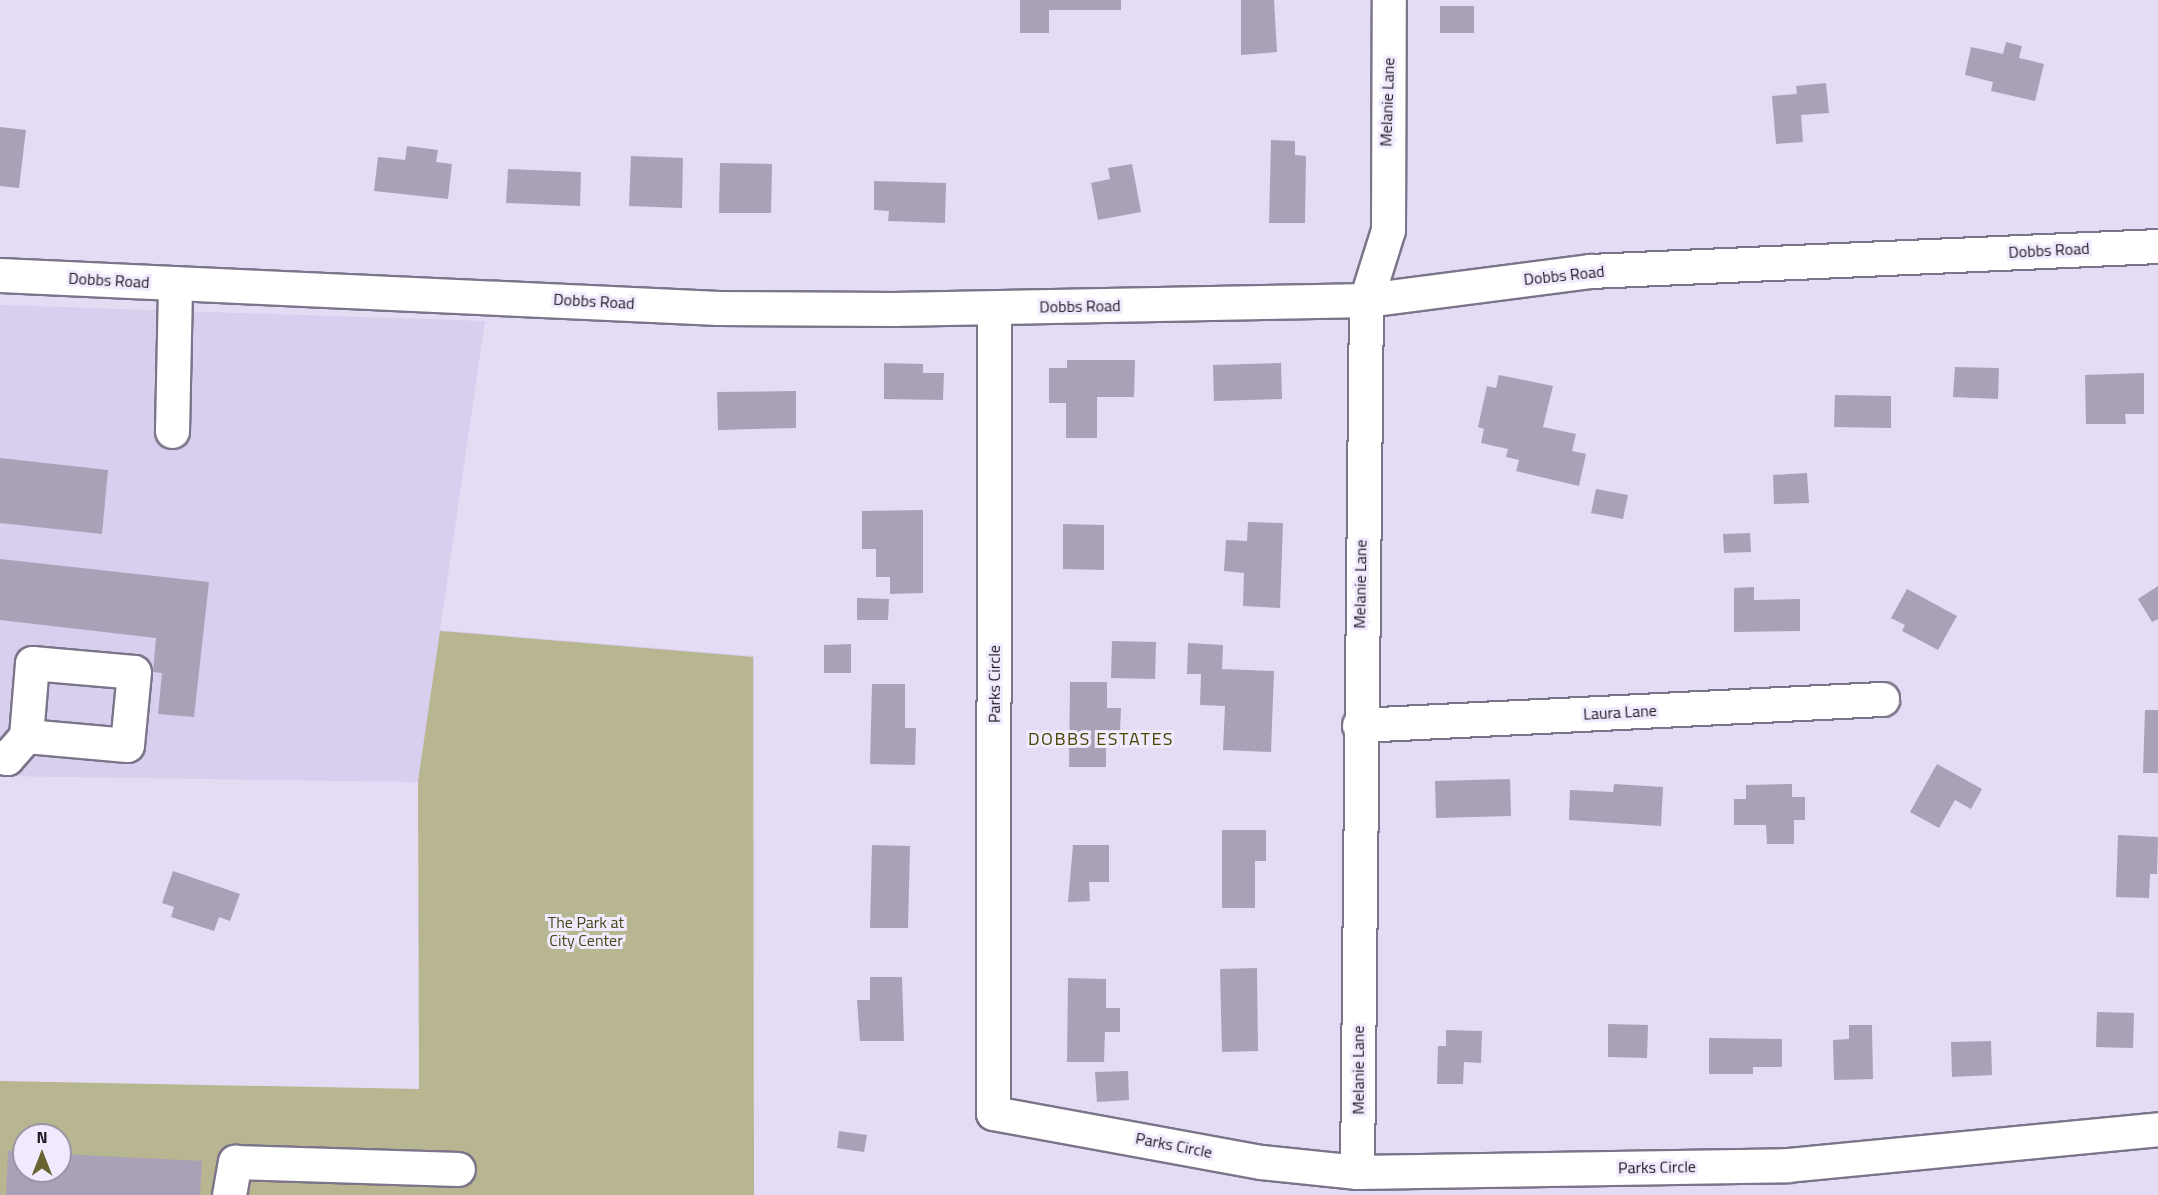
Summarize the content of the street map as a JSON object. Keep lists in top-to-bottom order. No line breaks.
{"streets":{"street":["Melanie Lane","Dobbs Road","Parks Circle","Laura Lane"]},"crossings":[["Melanie Lane","Dobbs Road"],["Melanie Lane","Parks Circle"],["Melanie Lane","Laura Lane"],["Dobbs Road","Parks Circle"]],"districts":["DOBBS ESTATES"],"parks":["The Park at City Center"],"north":"top"}
